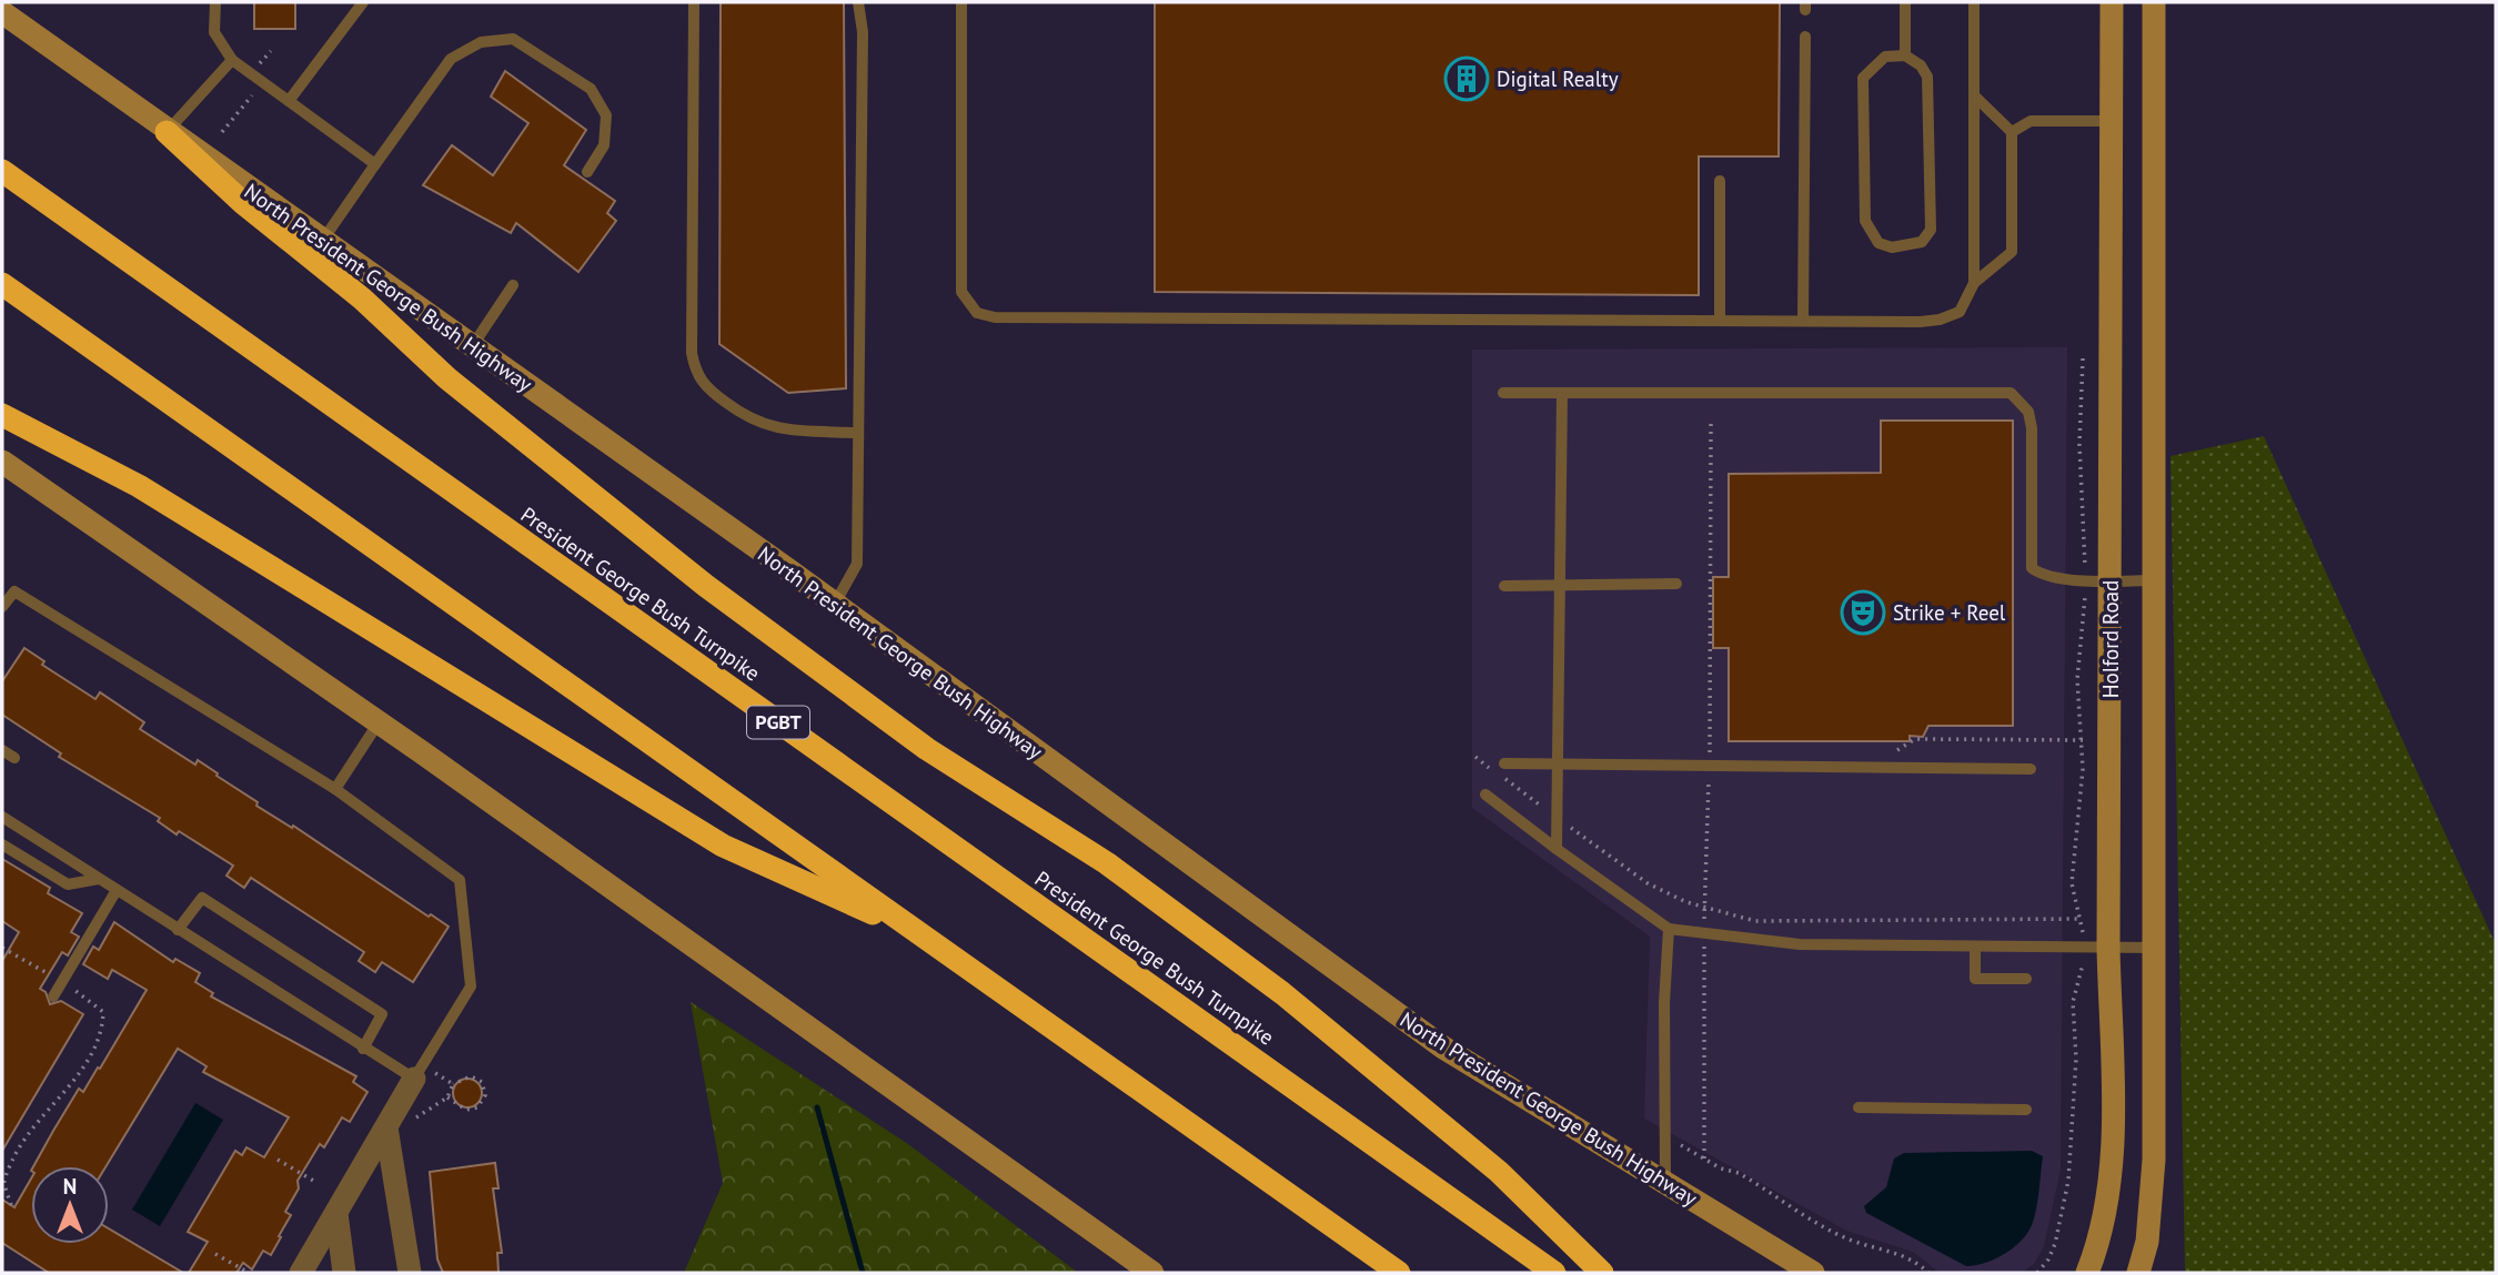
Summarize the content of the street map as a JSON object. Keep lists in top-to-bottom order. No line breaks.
{"streets":{"highway":["President George Bush Turnpike","PGBT"],"main road":["North President George Bush Highway","Holford Road"]},"places":{"building":["Digital Realty"],"theatre":["Strike + Reel"]},"north":"top"}
